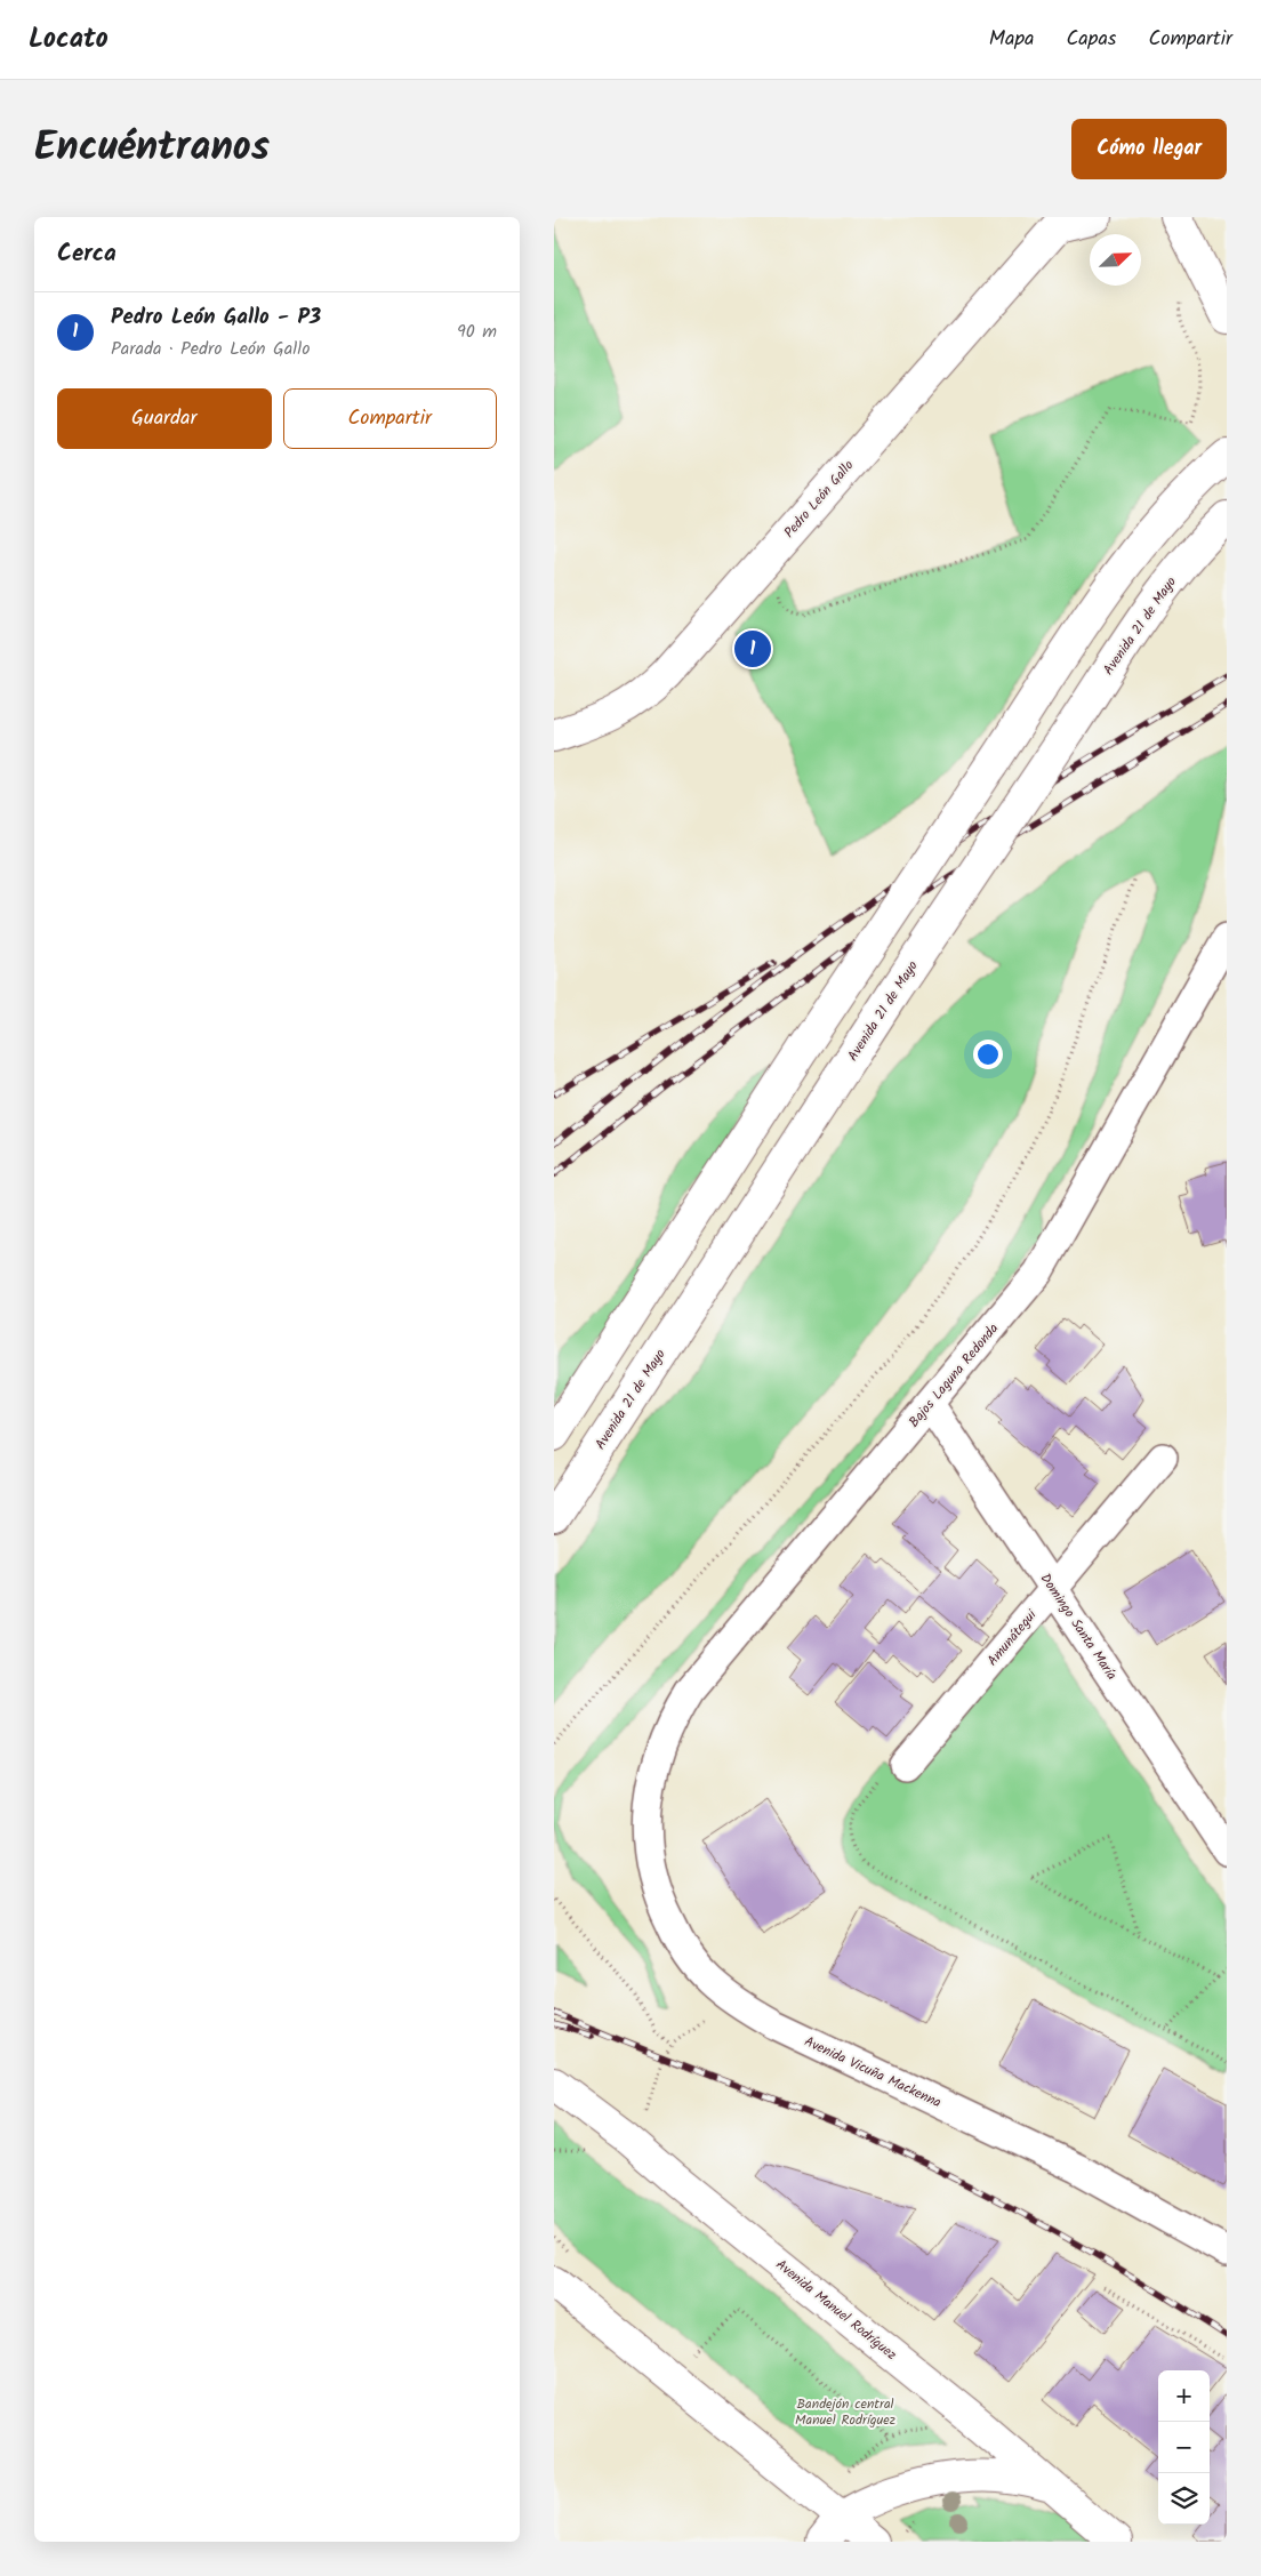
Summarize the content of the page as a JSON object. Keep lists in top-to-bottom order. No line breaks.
{"streets":{"main road":["Pedro León Gallo","Avenida 21 de Mayo","Avenida Manuel Rodríguez"],"street":["Bajos Laguna Redonda","Domingo Santa María","Amunátegui","Avenida Vicuña Mackenna"]},"crossings":[["Bajos Laguna Redonda","Domingo Santa María"],["Bajos Laguna Redonda","Avenida Vicuña Mackenna"],["Domingo Santa María","Amunátegui"]],"parks":["Bandejón central Manuel Rodríguez"],"north":"top right","page":{"header":"Locato","nav":["Mapa","Capas","Compartir"],"title":"Encuéntranos","buttons":["Cómo llegar",["Guardar","Compartir"]],"heading":"Cerca","list":[{"mark":"1","name":"Pedro León Gallo - P3","note":"Parada · Pedro León Gallo","value":"90 m"}],"pins":"1","map_buttons":["+","−"]}}
